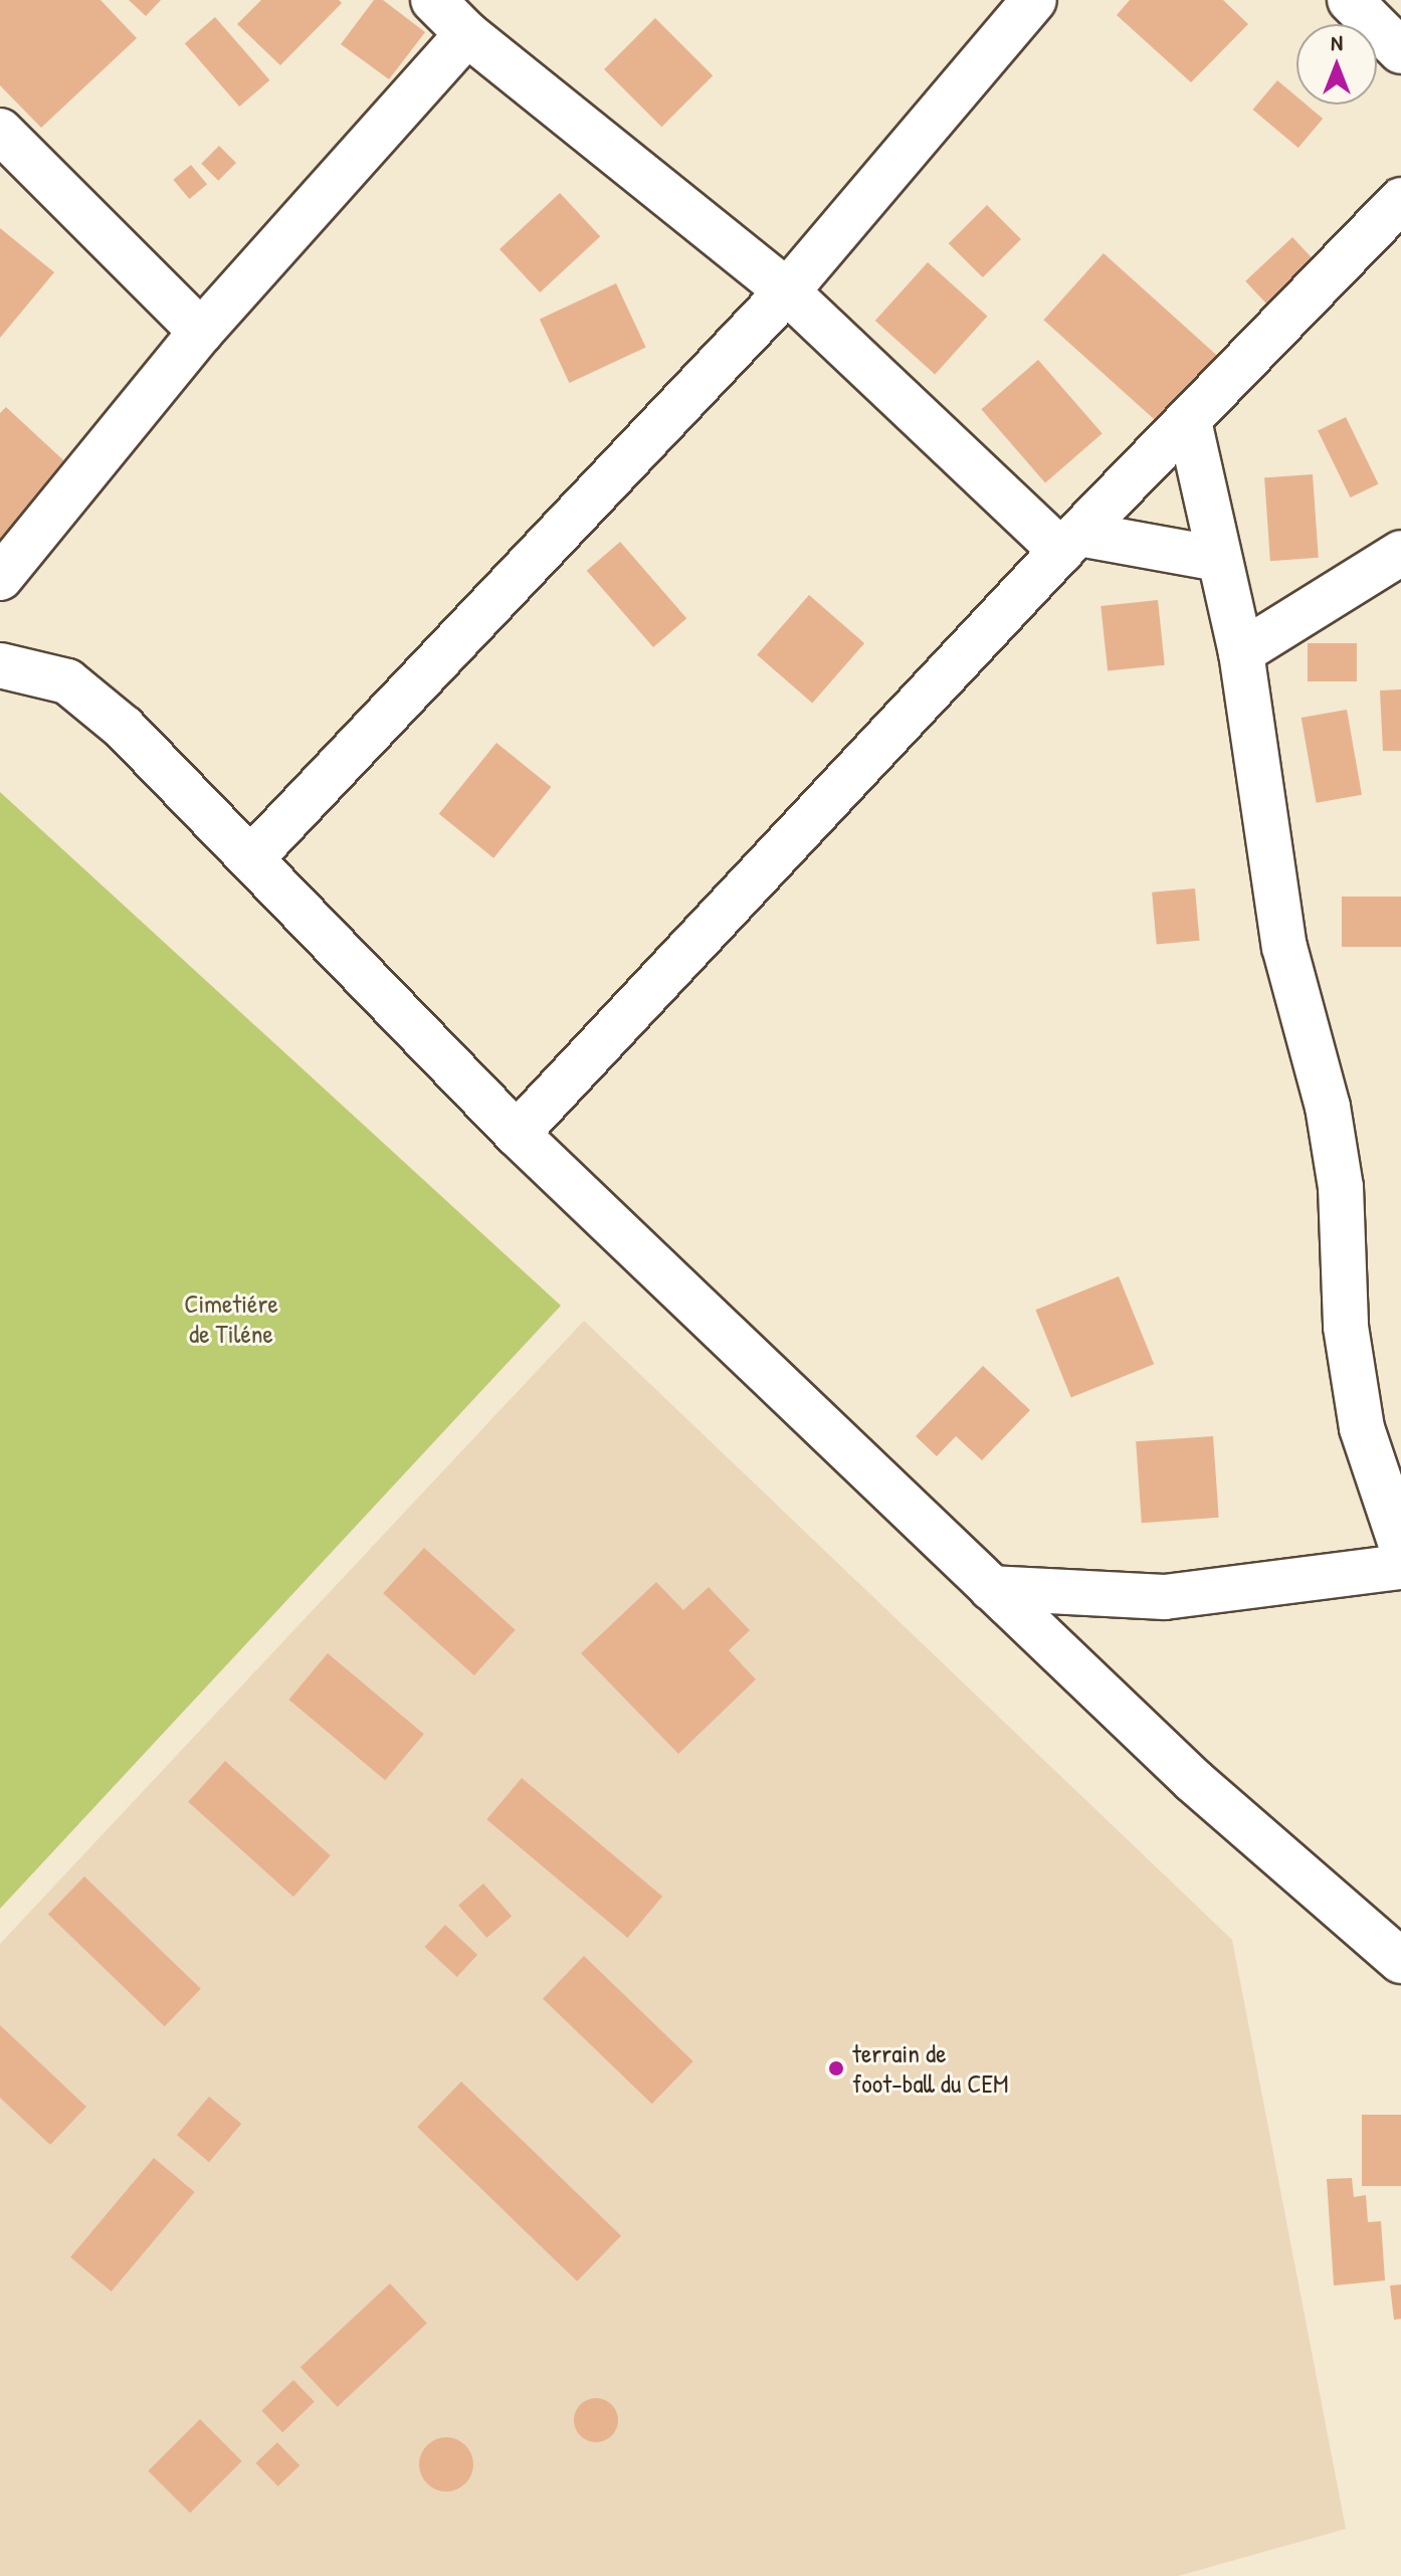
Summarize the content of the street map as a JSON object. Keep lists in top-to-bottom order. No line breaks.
{"parks":["Cimetiére de Tiléne"],"places":["terrain de foot-ball du CEM"],"north":"top"}
